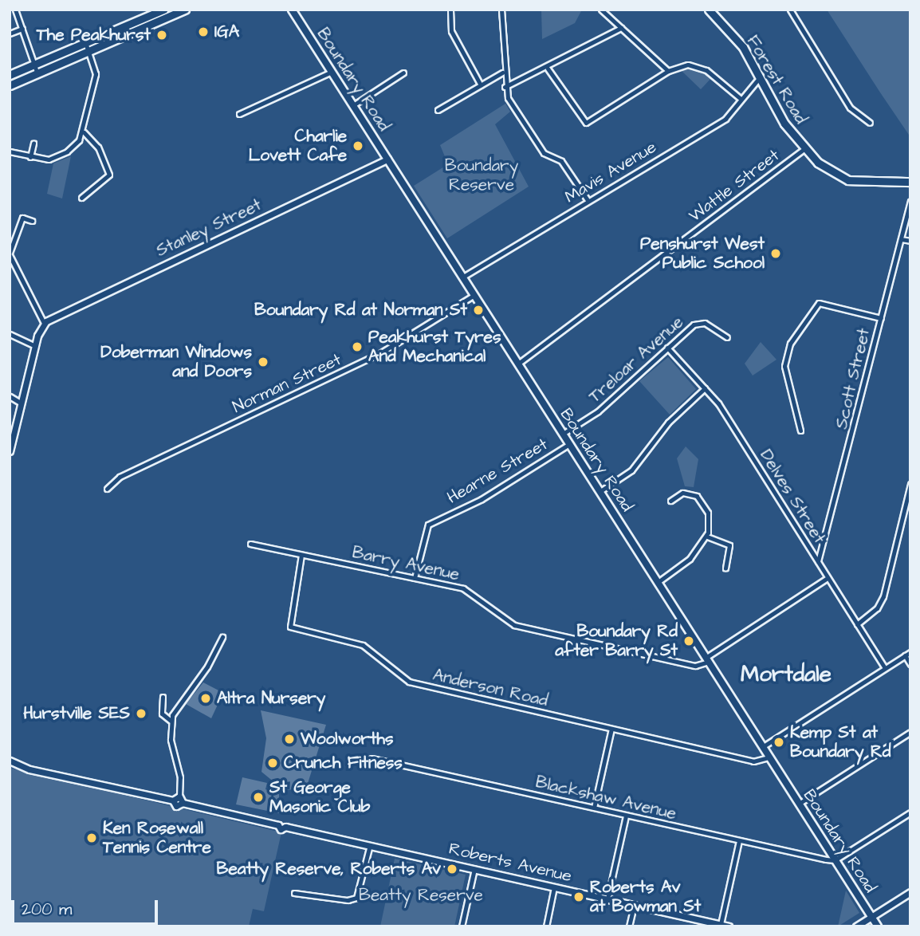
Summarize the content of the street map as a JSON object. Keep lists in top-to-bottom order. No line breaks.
{"streets":{"main road":["Boundary Road","Forest Road"],"street":["Mavis Avenue","Wattle Street","Stanley Street","Treloar Avenue","Scott Street","Norman Street","Hearne Street","Delves Street","Barry Avenue","Anderson Road","Blackshaw Avenue","Roberts Avenue"]},"crossings":[["Boundary Road","Mavis Avenue"],["Boundary Road","Wattle Street"],["Boundary Road","Stanley Street"],["Boundary Road","Treloar Avenue"],["Boundary Road","Norman Street"],["Boundary Road","Hearne Street"],["Boundary Road","Barry Avenue"],["Boundary Road","Anderson Road"],["Boundary Road","Blackshaw Avenue"],["Forest Road","Mavis Avenue"],["Forest Road","Wattle Street"],["Treloar Avenue","Delves Street"],["Scott Street","Delves Street"],["Hearne Street","Barry Avenue"],["Barry Avenue","Anderson Road"]],"districts":["Mortdale"],"parks":["Boundary Reserve","Beatty Reserve"],"places":["IGA","The Peakhurst","Charlie Lovett Cafe","Penshurst West Public School","Boundary Rd at Norman St","Peakhurst Tyres And Mechanical","Doberman Windows and Doors","Boundary Rd after Barry St","Altra Nursery","Hurstville SES","Woolworths","Kemp St at Boundary Rd","Crunch Fitness","St George Masonic Club","Ken Rosewall Tennis Centre","Beatty Reserve, Roberts Av","Roberts Av at Bowman St"],"scale_bar":"200 m"}
